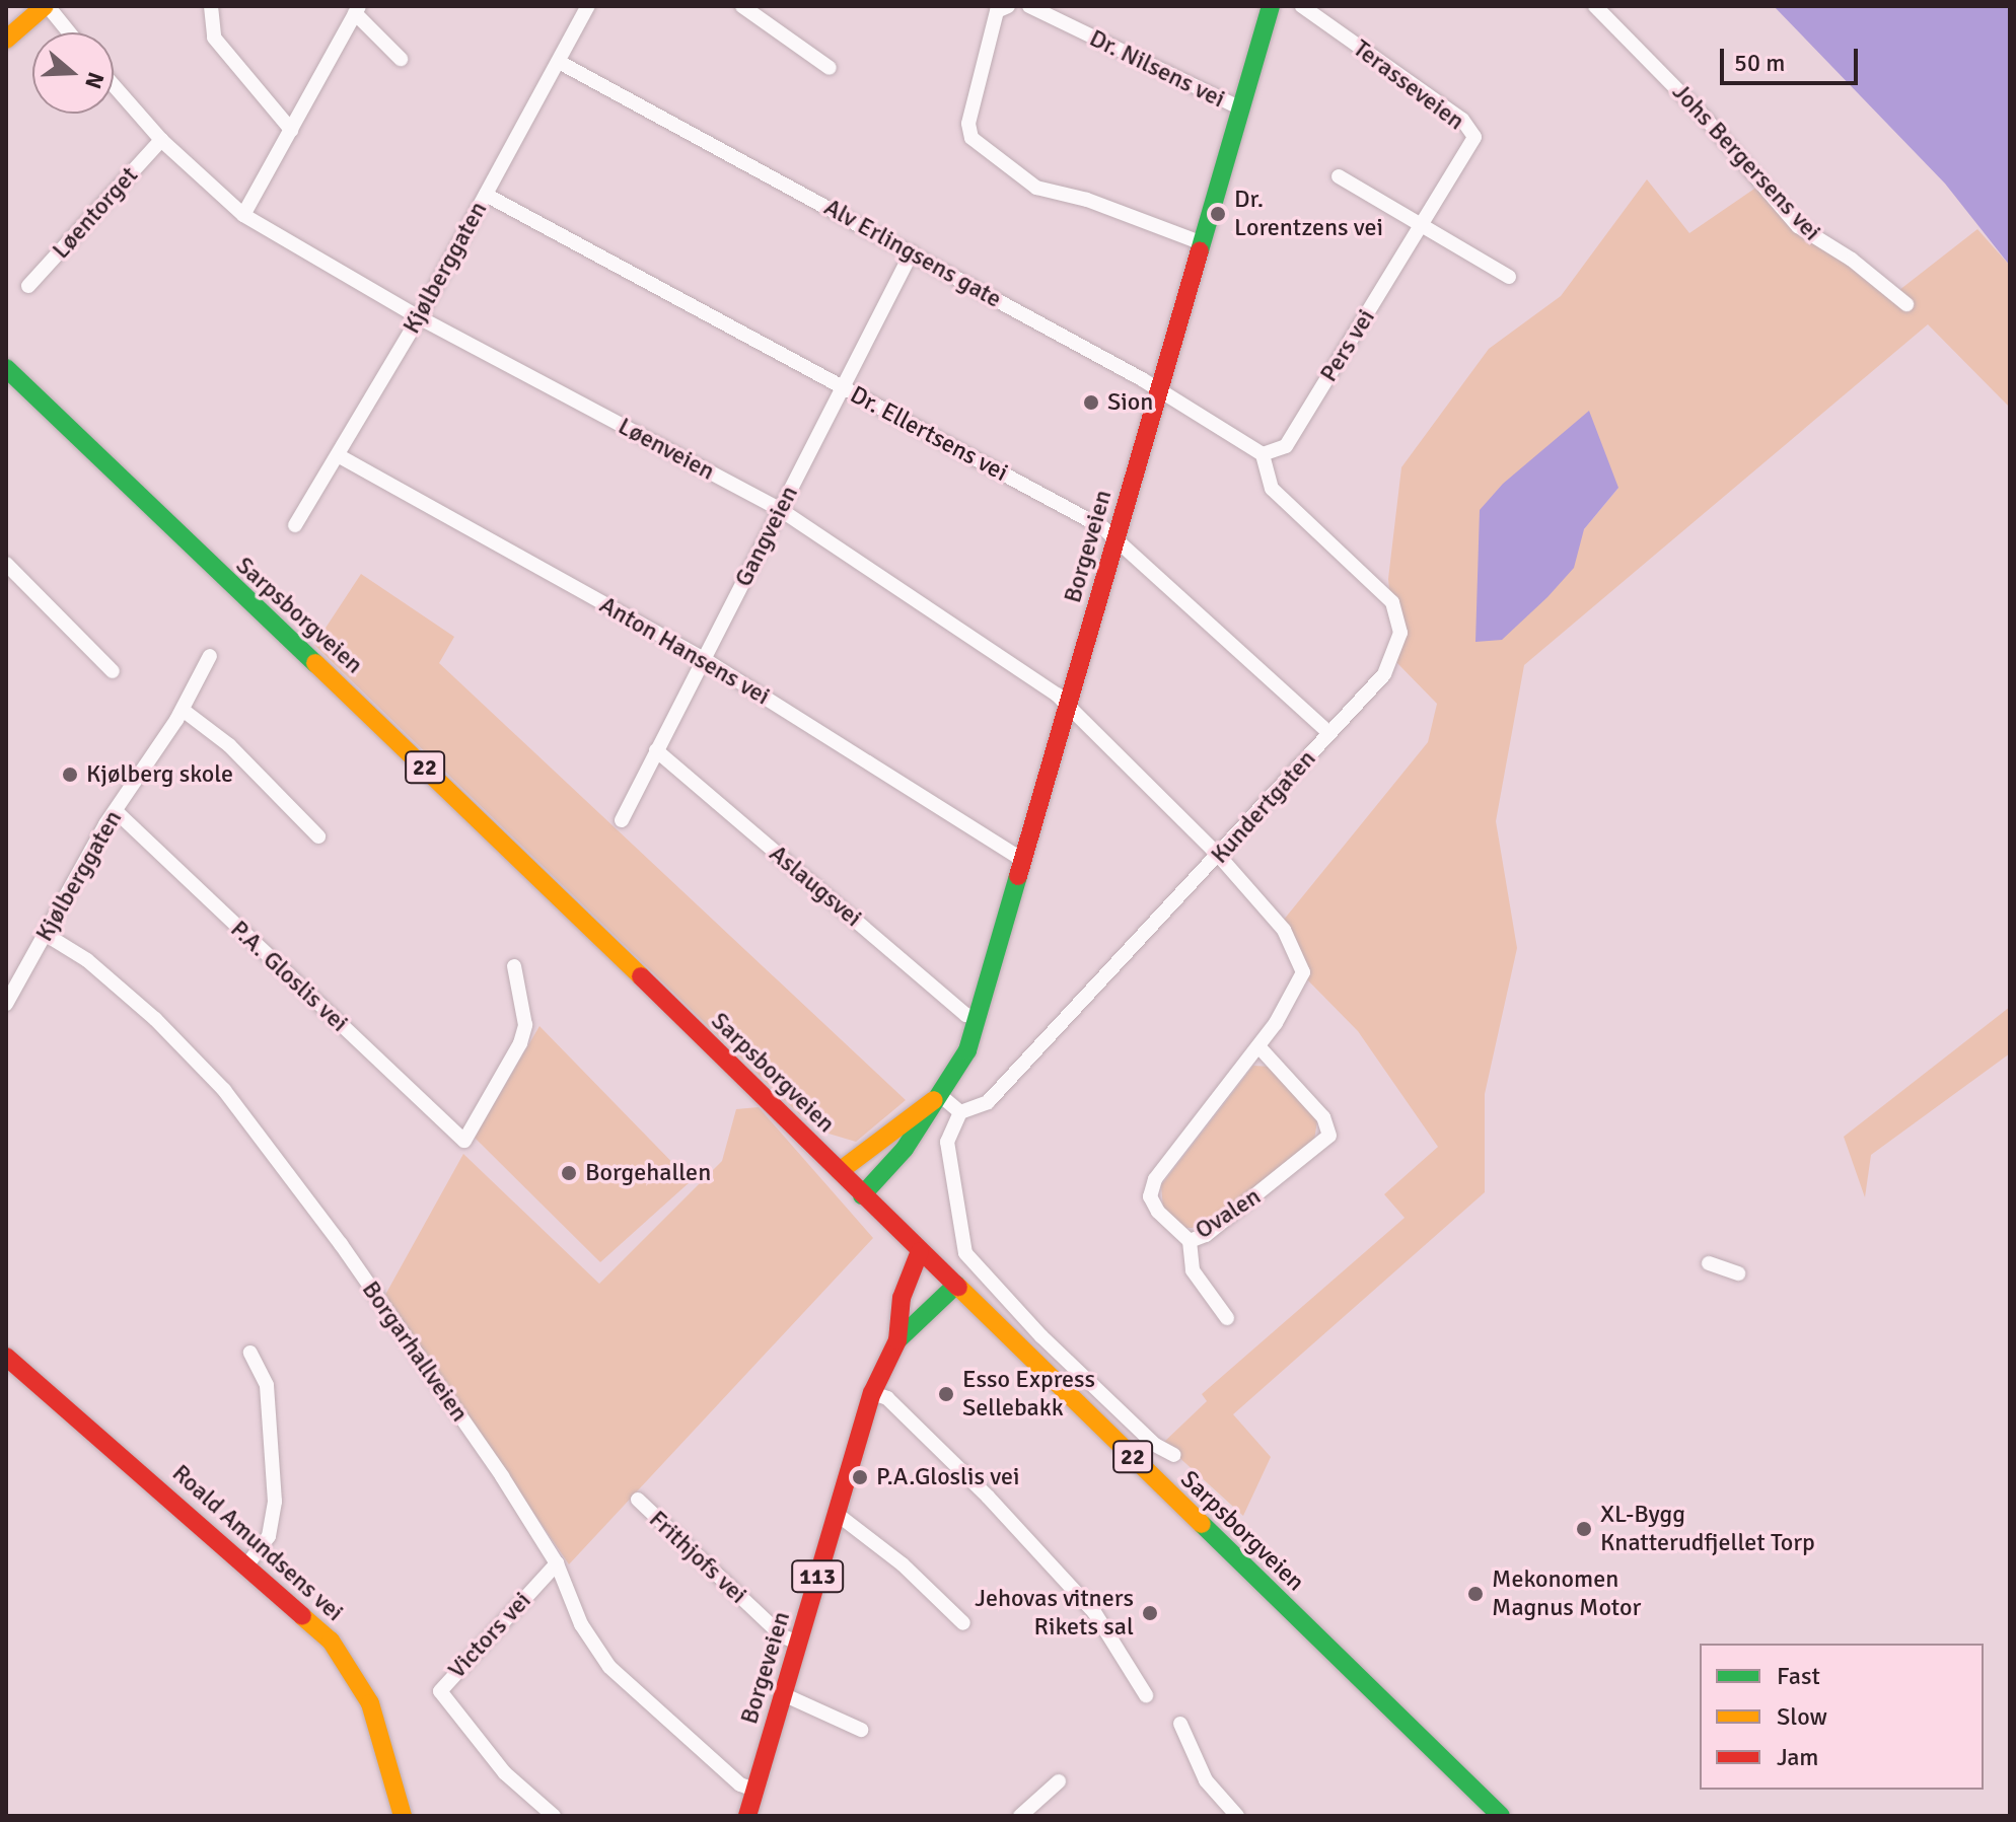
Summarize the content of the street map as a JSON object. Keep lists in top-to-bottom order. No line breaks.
{"streets":{"main road":["Borgeveien","Sarpsborgveien","22","Roald Amundsens vei","113"],"street":["Dr. Nilsens vei","Terasseveien","Johs Bergersens vei","Løentorget","Alv Erlingsens gate","Kjølberggaten","Pers vei","Dr. Ellertsens vei","Løenveien","Gangveien","Anton Hansens vei","Kundertgaten","Aslaugsvei","P.A. Gloslis vei","Ovalen","Borgarhallveien","Frithjofs vei","Victors vei"]},"crossings":[["Dr. Nilsens vei","Borgeveien"],["Terasseveien","Pers vei"],["Løentorget","Løenveien"],["Alv Erlingsens gate","Kjølberggaten"],["Alv Erlingsens gate","Pers vei"],["Alv Erlingsens gate","Gangveien"],["Alv Erlingsens gate","Borgeveien"],["Alv Erlingsens gate","Kundertgaten"],["Kjølberggaten","Dr. Ellertsens vei"],["Kjølberggaten","Løenveien"],["Kjølberggaten","Anton Hansens vei"],["Kjølberggaten","P.A. Gloslis vei"],["Kjølberggaten","Borgarhallveien"],["Pers vei","Kundertgaten"],["Dr. Ellertsens vei","Gangveien"],["Dr. Ellertsens vei","Borgeveien"],["Dr. Ellertsens vei","Kundertgaten"],["Løenveien","Gangveien"],["Løenveien","Borgeveien"],["Løenveien","Kundertgaten"],["Løenveien","Ovalen"],["Gangveien","Anton Hansens vei"],["Gangveien","Aslaugsvei"],["Borgeveien","Sarpsborgveien"],["Borgeveien","Anton Hansens vei"],["Borgeveien","Aslaugsvei"],["Borgeveien","Borgarhallveien"],["Borgeveien","Frithjofs vei"],["Kundertgaten","Ovalen"],["Borgarhallveien","Victors vei"]],"places":["Dr. Lorentzens vei","Sion","Kjølberg skole","Borgehallen","Esso Express Sellebakk","P.A.Gloslis vei","XL-Bygg Knatterudfjellet Torp","Mekonomen Magnus Motor","Jehovas vitners Rikets sal"],"legend":["Fast","Slow","Jam"],"scale_bar":"50 m","north":"right"}
